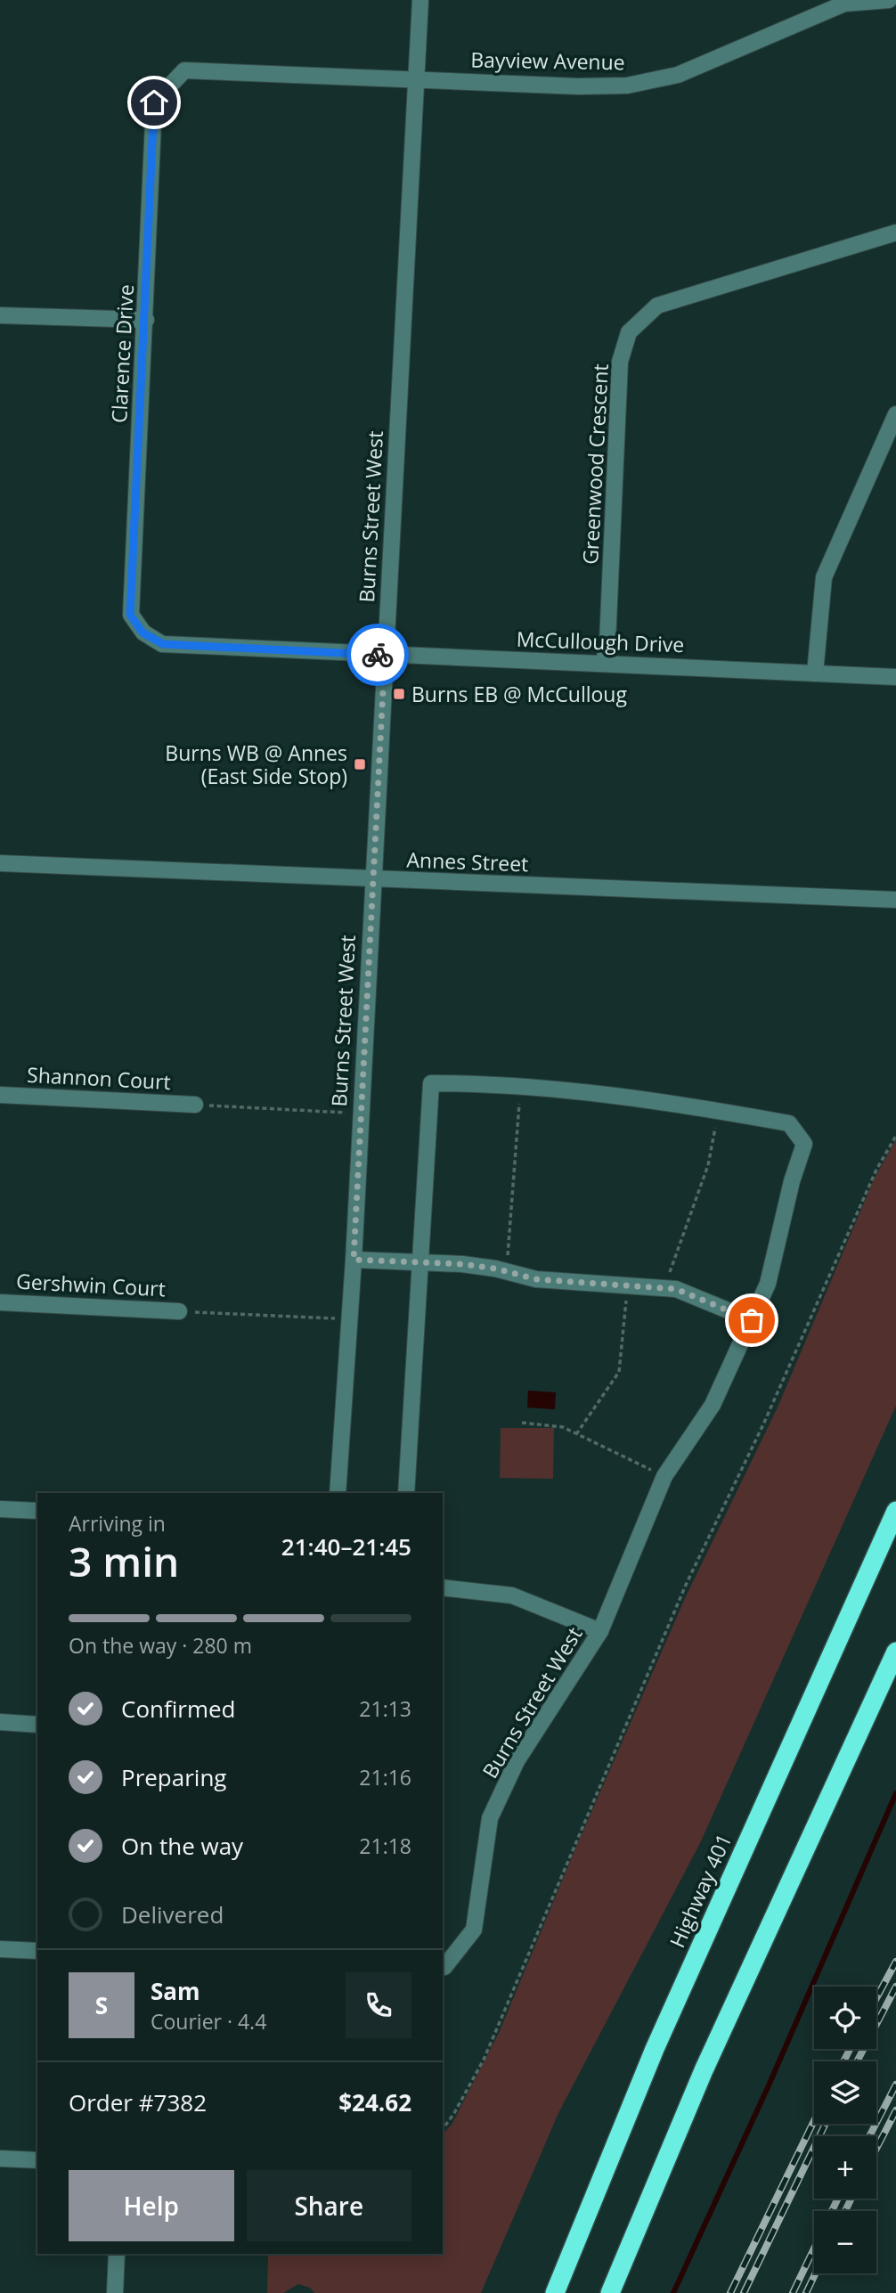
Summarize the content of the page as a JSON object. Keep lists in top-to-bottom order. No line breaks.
{"streets":{"highway":["Highway 401"],"street":["Bayview Avenue","Clarence Drive","Greenwood Crescent","Burns Street West","McCullough Drive","Annes Street","Shannon Court","Gershwin Court"]},"crossings":[["Bayview Avenue","Clarence Drive"],["Bayview Avenue","Burns Street West"],["Clarence Drive","Burns Street West"],["Clarence Drive","McCullough Drive"],["Greenwood Crescent","McCullough Drive"],["Burns Street West","McCullough Drive"],["Burns Street West","Annes Street"]],"places":{"transit":["Burns EB @ McCulloug","Burns WB @ Annes (East Side Stop)"]},"page":{"heading":["3 min","Arriving in","21:40–21:45"],"panel":["Sam","Courier · 4.4","Order #7382","$24.62"],"bar":"On the way · 280 m","list":[["Confirmed","21:13"],["Preparing","21:16"],["On the way","21:18"],"Delivered"],"round":"S","map_buttons":["+","−"],"buttons":["Help","Share"]}}
